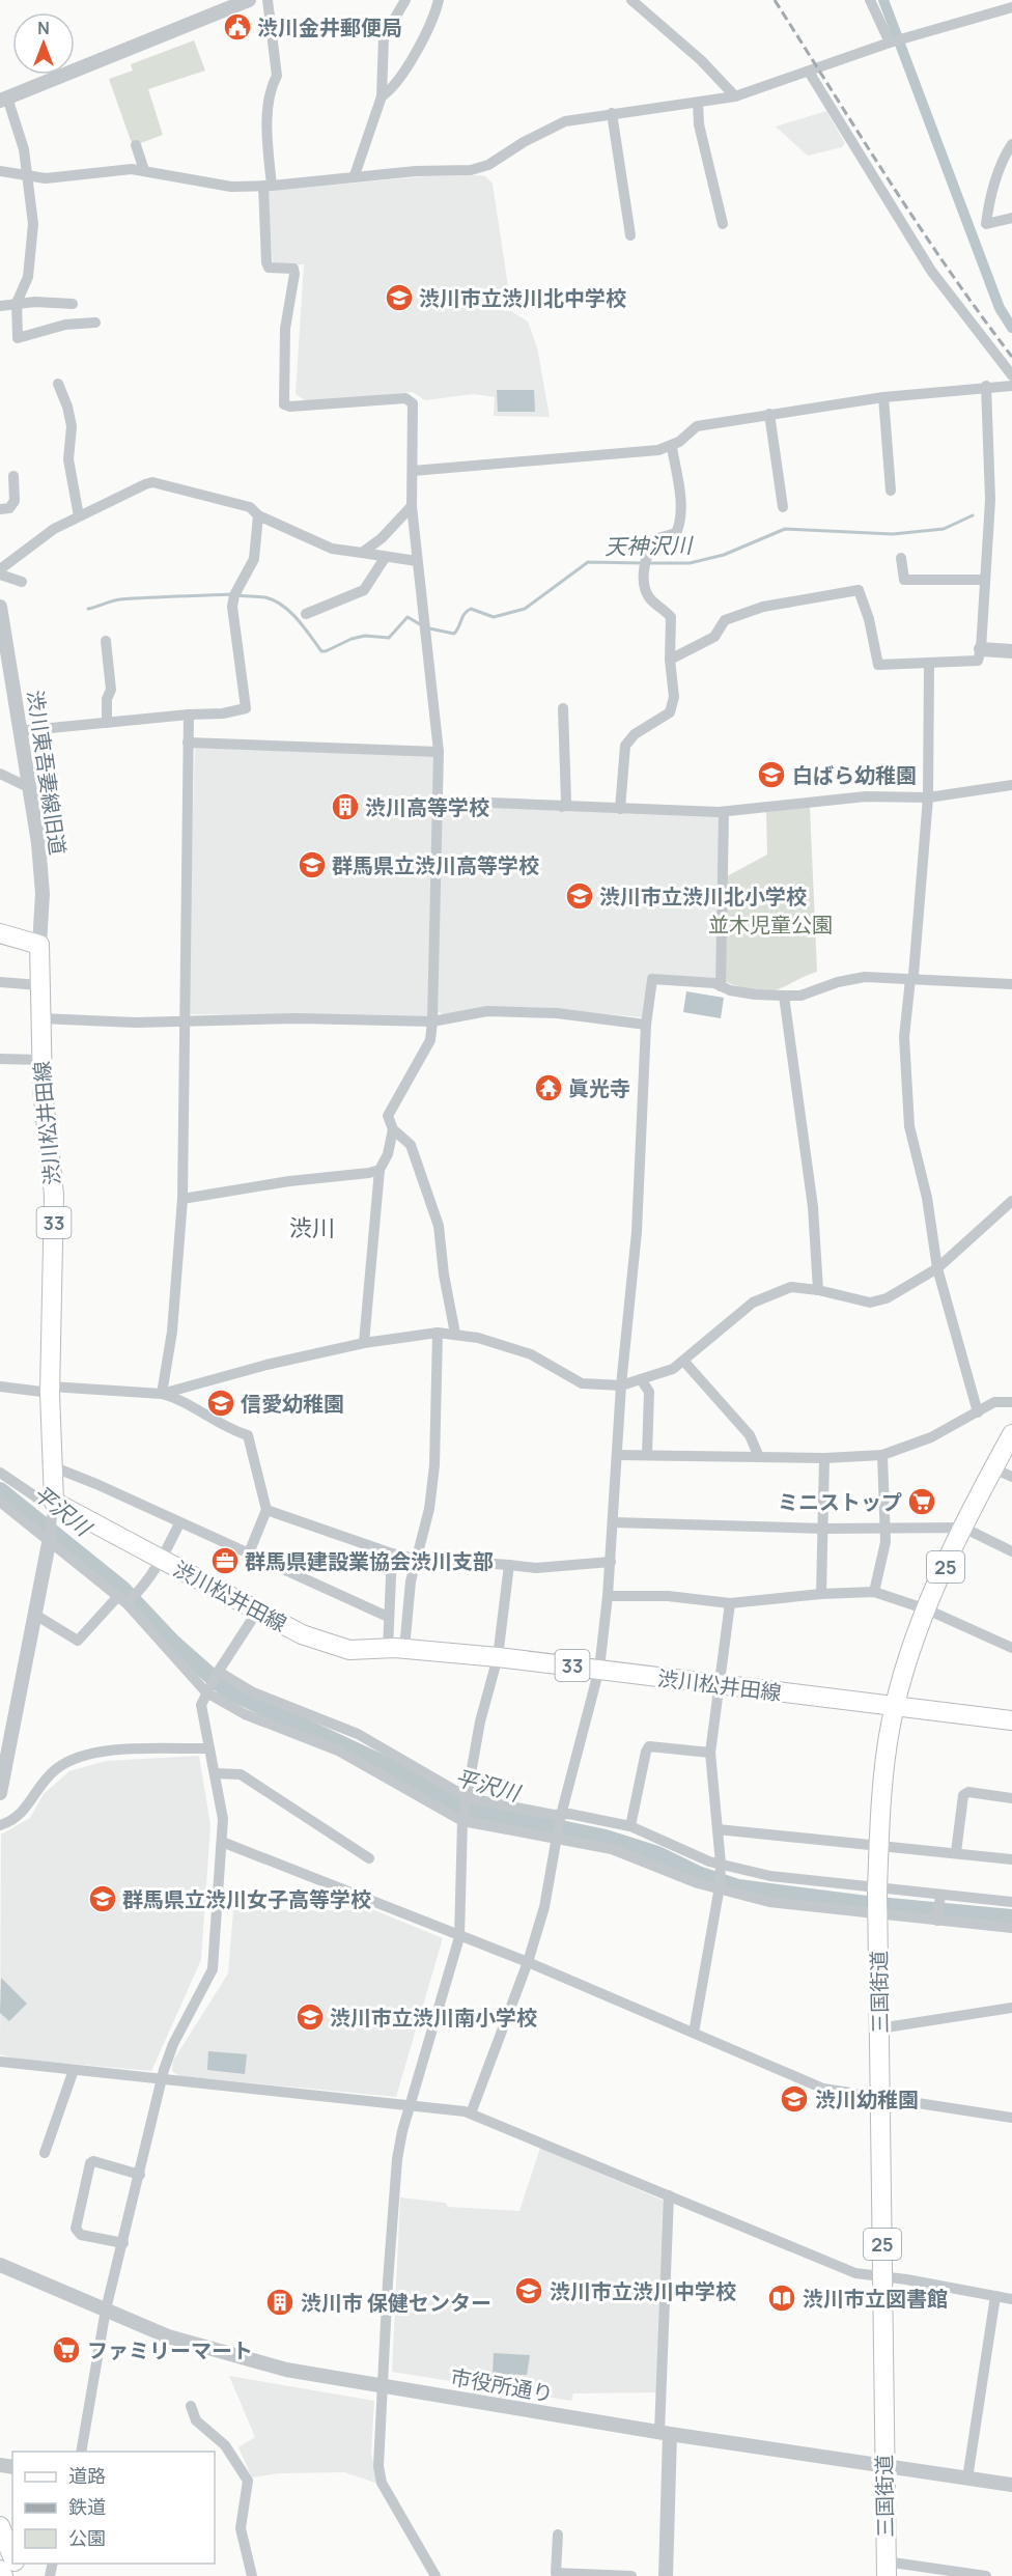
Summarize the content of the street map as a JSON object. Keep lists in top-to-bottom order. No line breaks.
{"streets":{"main road":["渋川松井田線","33","25","三国街道"],"street":["渋川東吾妻線旧道","市役所通り"]},"crossings":[["渋川東吾妻線旧道","渋川松井田線"],["渋川松井田線","三国街道"],["三国街道","市役所通り"]],"districts":["渋川"],"water":["天神沢川","平沢川"],"parks":["並木児童公園"],"places":{"public building":["渋川金井郵便局"],"school or university":["渋川市立渋川北中学校","白ばら幼稚園","群馬県立渋川高等学校","渋川市立渋川北小学校","信愛幼稚園","群馬県立渋川女子高等学校","渋川市立渋川南小学校","渋川幼稚園","渋川市立渋川中学校"],"building":["渋川高等学校","渋川市 保健センター"],"temple":["眞光寺"],"supermarket":["ミニストップ","ファミリーマート"],"office":["群馬県建設業協会渋川支部"],"library":["渋川市立図書館"]},"legend":["道路","鉄道","公園"],"north":"top"}
